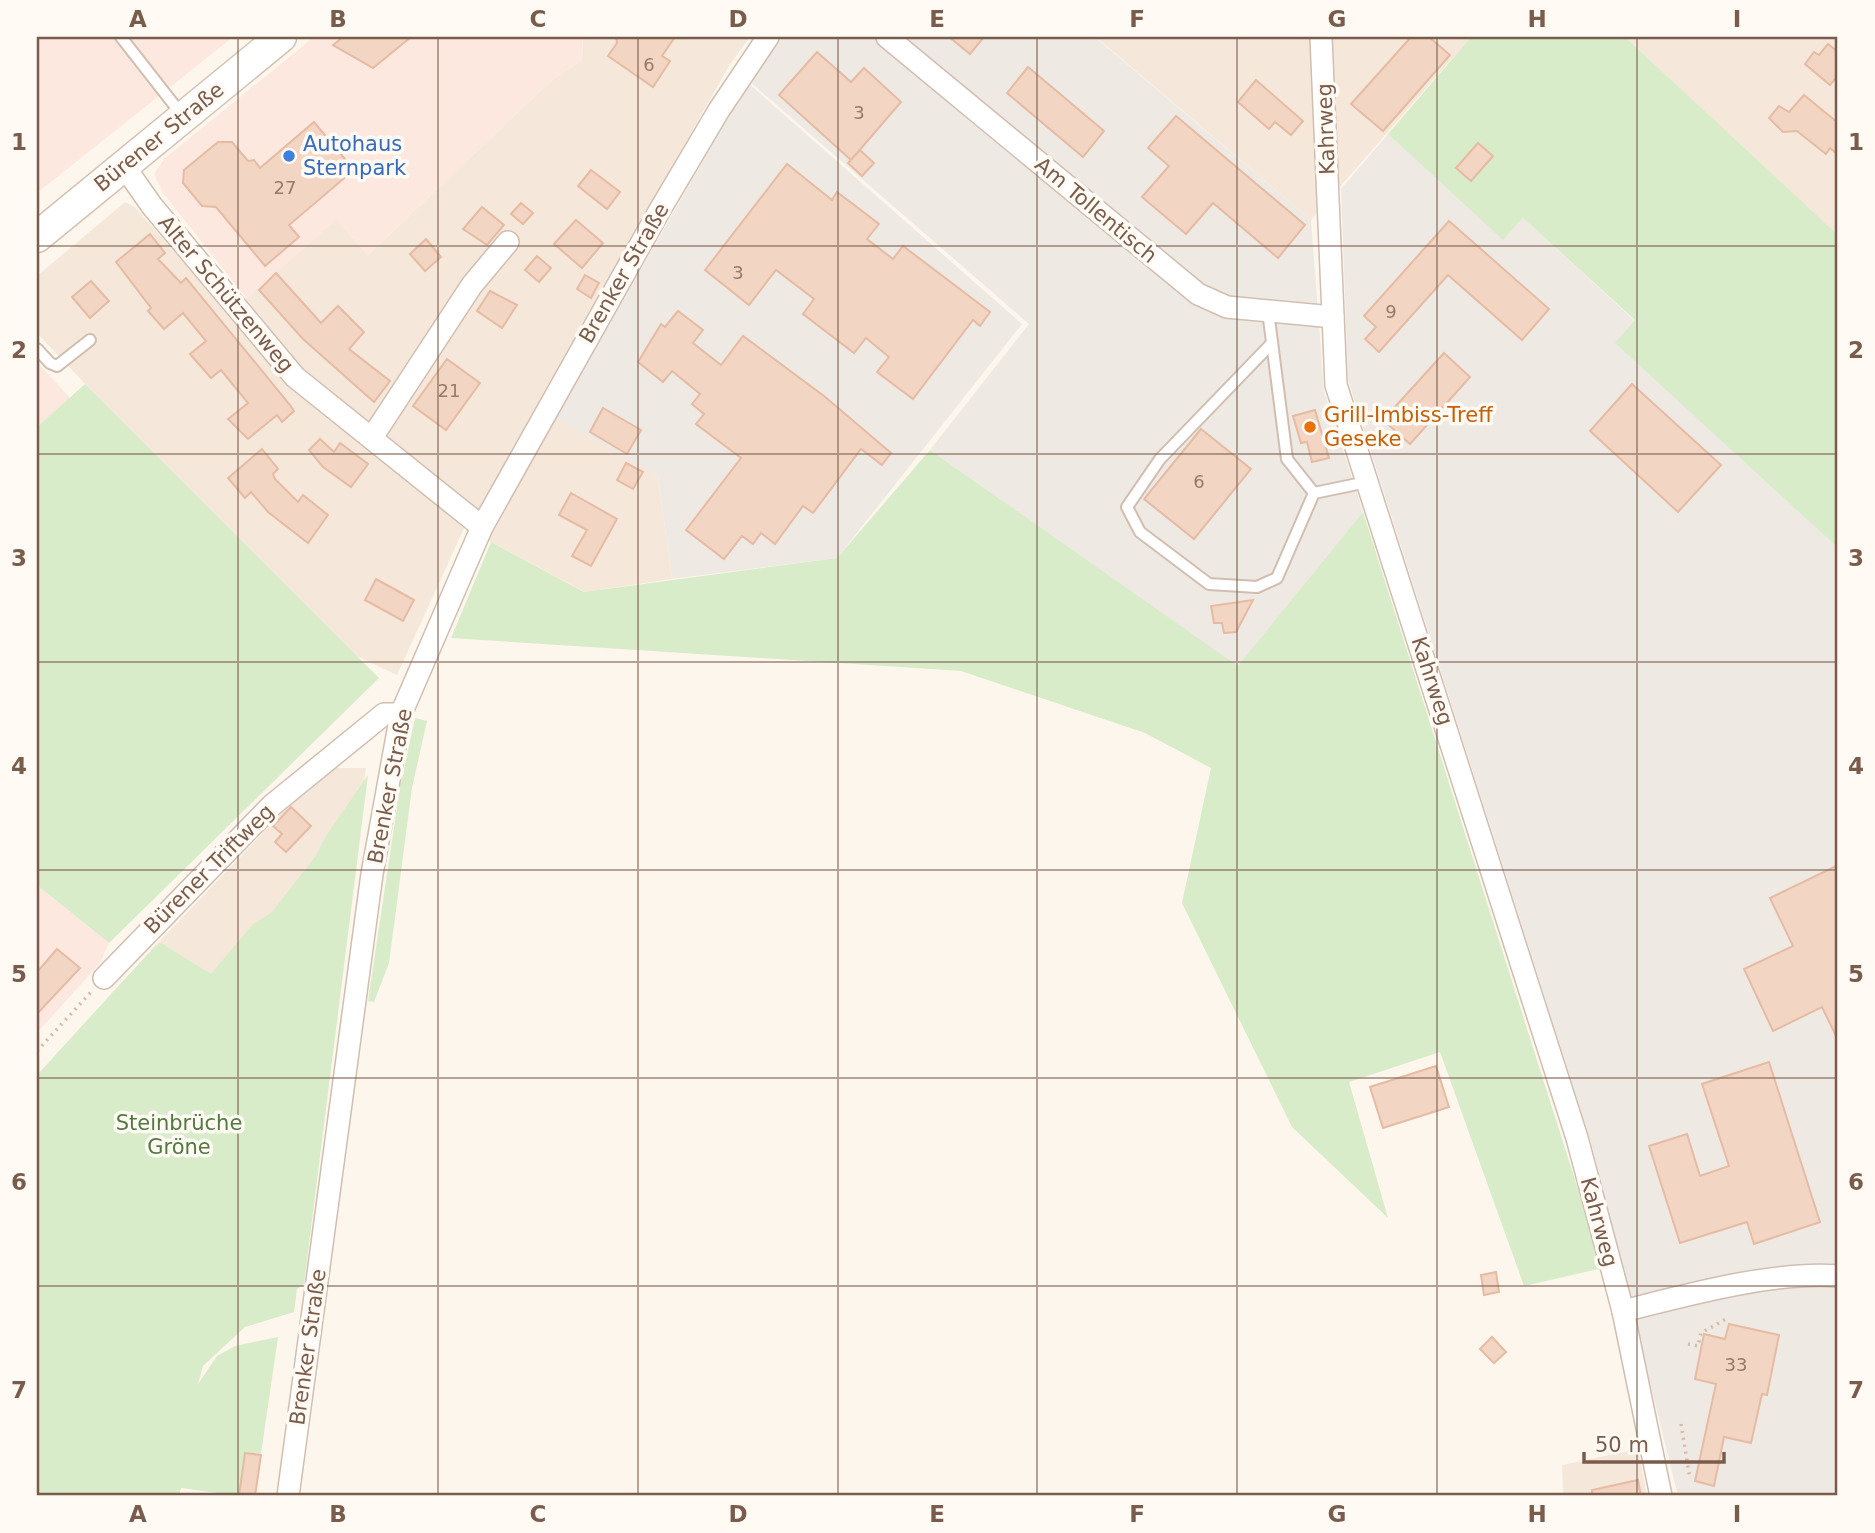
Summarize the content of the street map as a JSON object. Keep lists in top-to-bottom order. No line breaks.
{"streets":{"main road":["Bürener Straße"],"street":["Kahrweg","Am Tollentisch","Brenker Straße","Alter Schützenweg","Bürener Triftweg"]},"crossings":[["Kahrweg","Am Tollentisch"],["Bürener Straße","Alter Schützenweg"],["Brenker Straße","Alter Schützenweg"],["Brenker Straße","Bürener Triftweg"]],"parks":["Steinbrüche Gröne"],"places":["Autohaus Sternpark","Grill-Imbiss-Treff Geseke"],"house_numbers":["6","3","27","3","9","21","6","33"],"scale_bar":"50 m","grid":{"columns":["A","B","C","D","E","F","G","H","I"],"rows":["1","2","3","4","5","6","7"]}}
